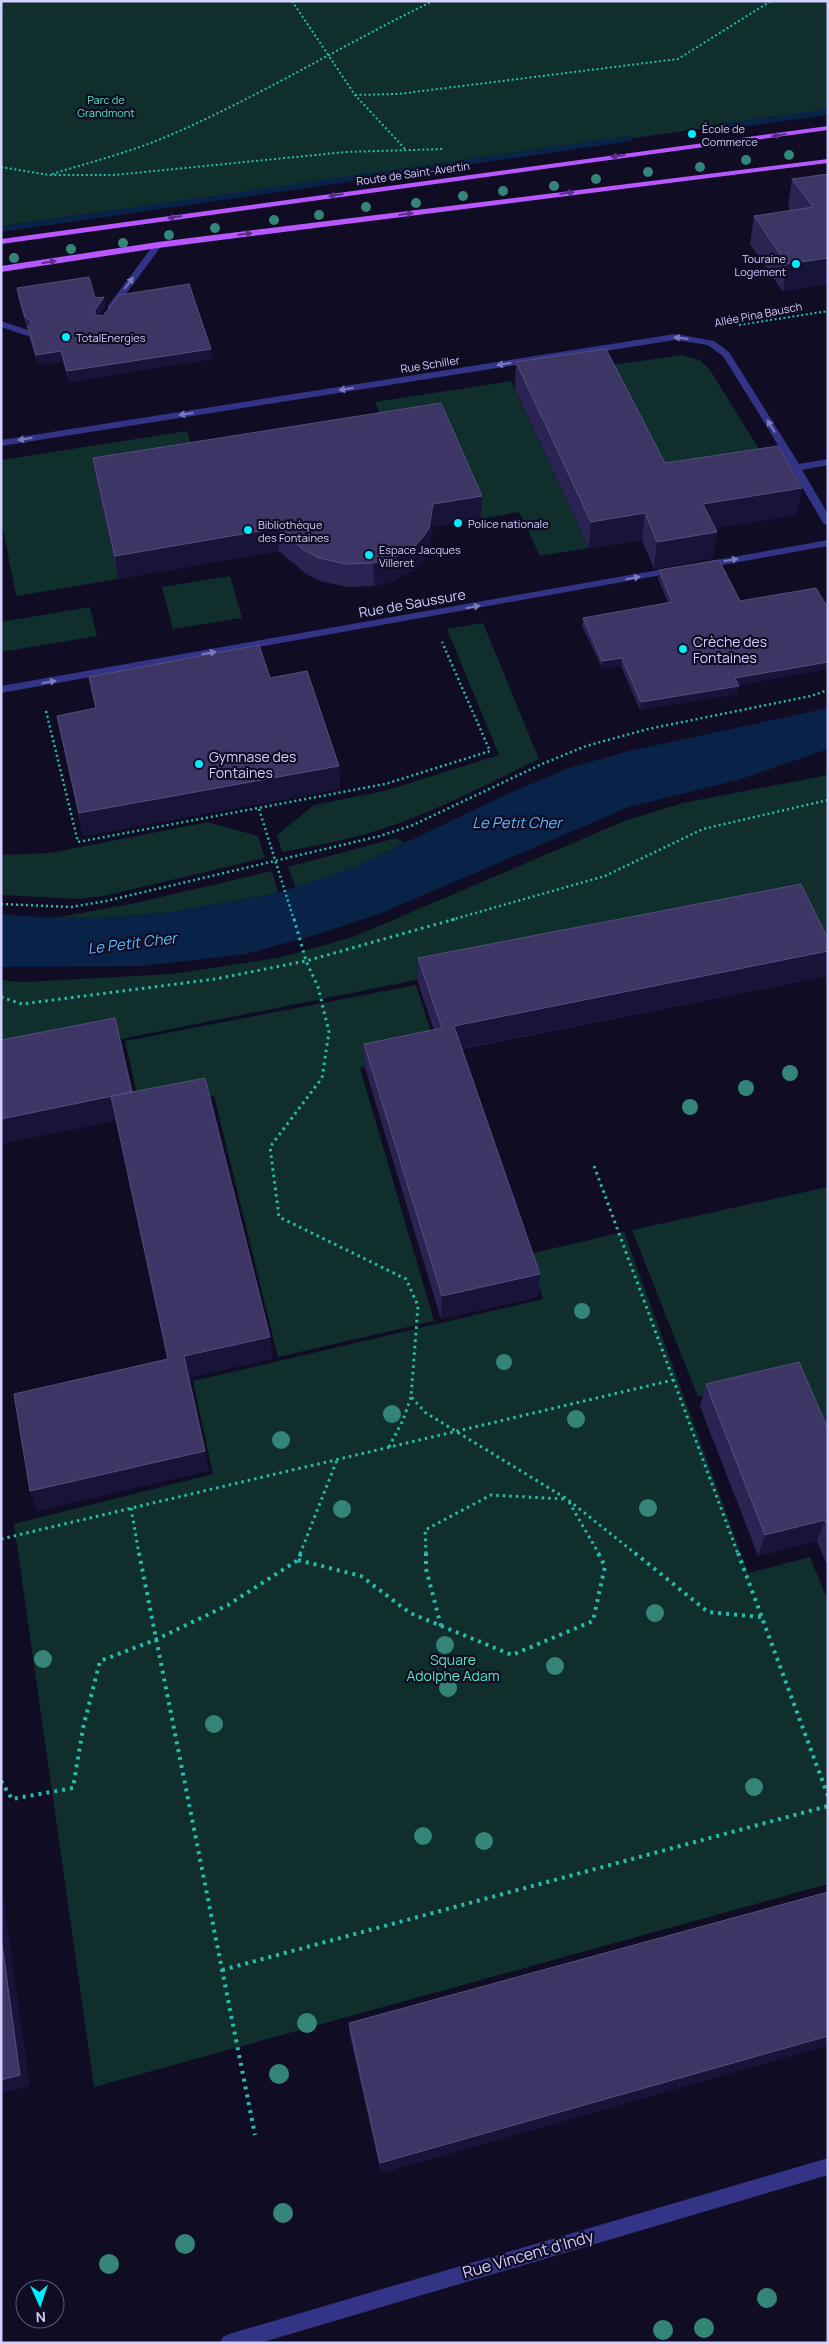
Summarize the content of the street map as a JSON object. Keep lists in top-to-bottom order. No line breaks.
{"streets":{"main road":["Route de Saint-Avertin"],"street":["Rue Schiller","Rue de Saussure","Rue Vincent d'Indy"],"path":["Allée Pina Bausch"]},"crossings":[["Allée Pina Bausch","Rue Schiller"]],"one_way":["Rue Schiller","Rue de Saussure"],"water":["Le Petit Cher"],"parks":["Parc de Grandmont","Square Adolphe Adam"],"places":["École de Commerce","Touraine Logement","TotalEnergies","Police nationale","Bibliothèque des Fontaines","Espace Jacques Villeret","Crèche des Fontaines","Gymnase des Fontaines"],"north":"bottom"}
